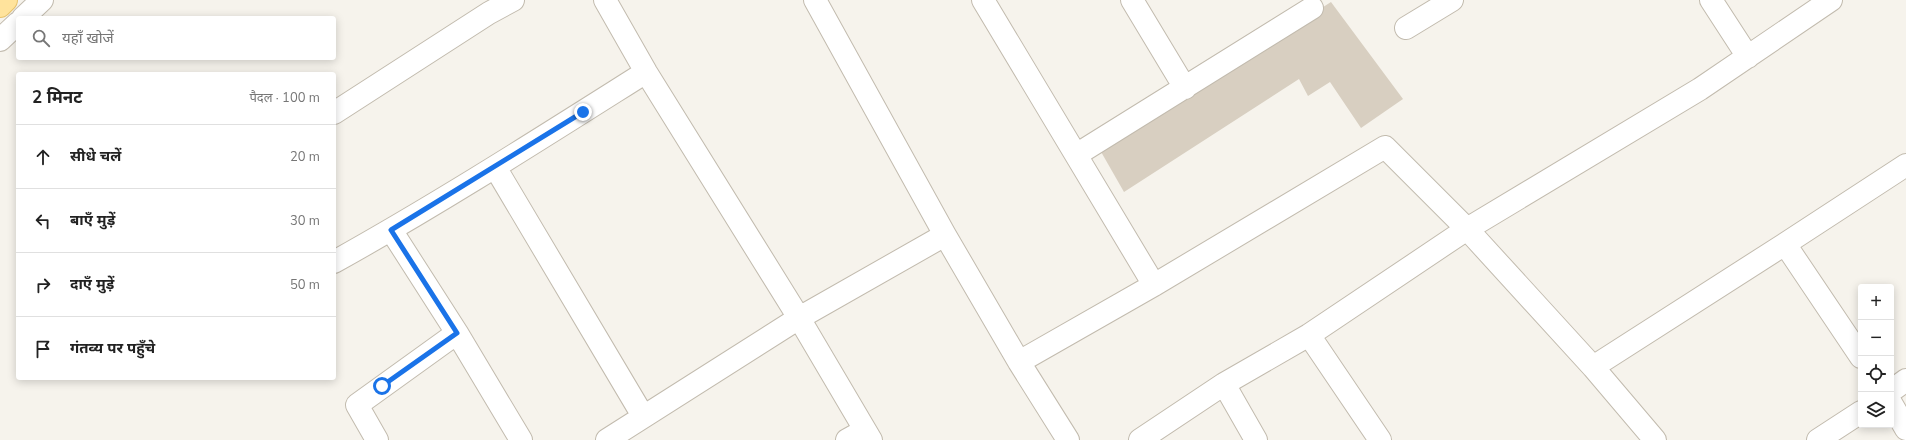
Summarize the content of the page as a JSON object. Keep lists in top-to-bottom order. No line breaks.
{"page":{"search":"यहाँ खोजें","heading":["2 मिनट","पैदल · 100 m"],"list":[["सीधे चलें","20 m"],["बाएँ मुड़ें","30 m"],["दाएँ मुड़ें","50 m"],"गंतव्य पर पहुँचे"],"map_buttons":["+","−"]}}
